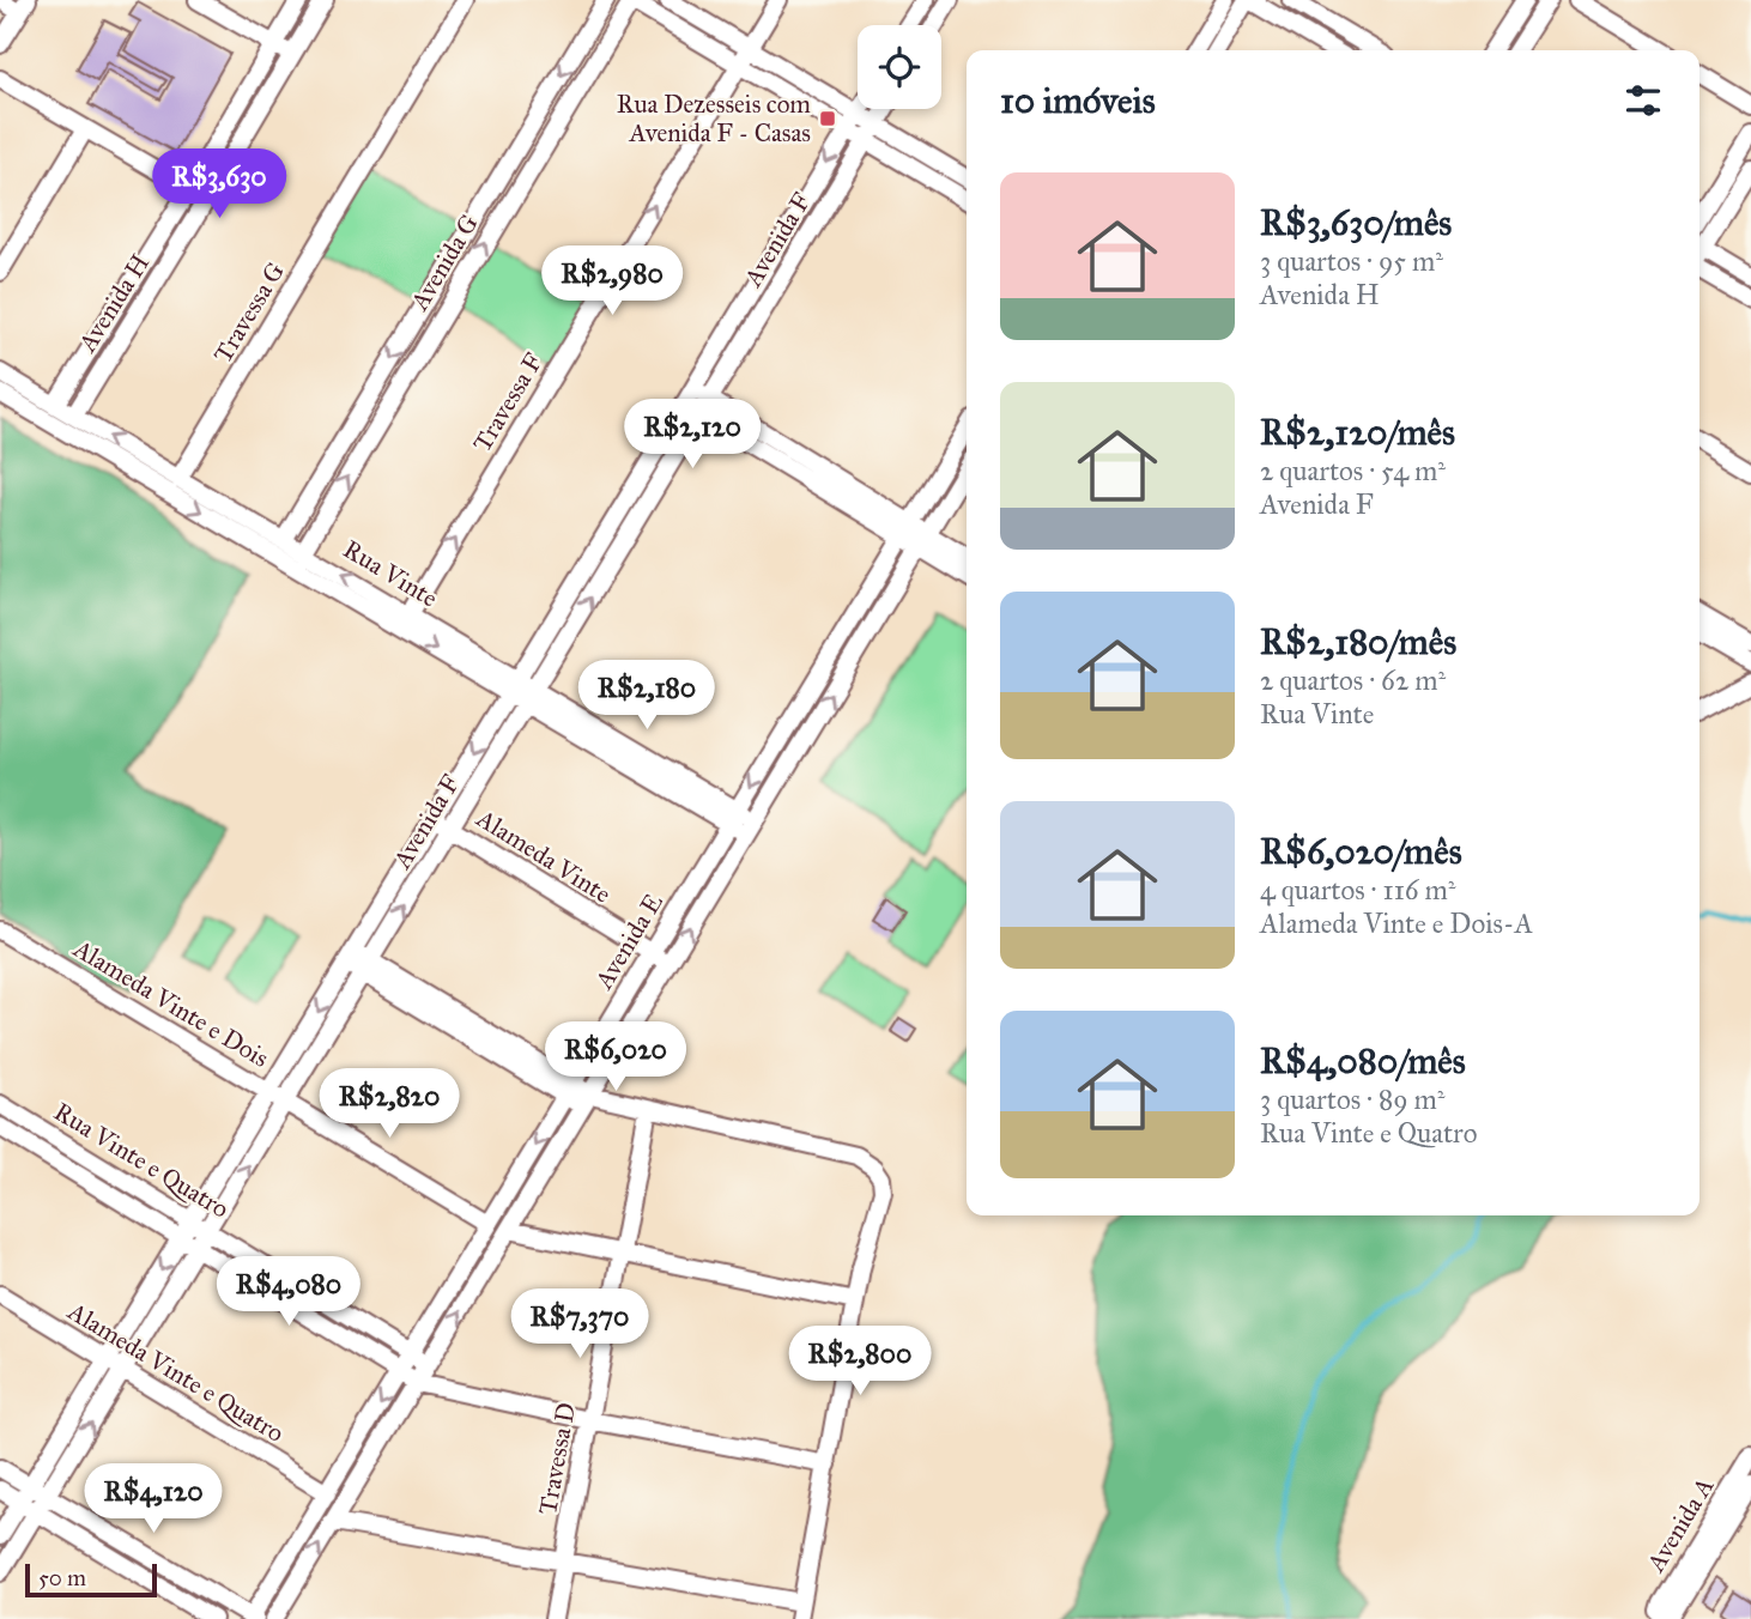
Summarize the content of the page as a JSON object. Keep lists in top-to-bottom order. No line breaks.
{"streets":{"street":["Avenida F","Avenida G","Avenida H","Travessa G","Travessa F","Rua Vinte","Alameda Vinte","Avenida E","Alameda Vinte e Dois","Rua Vinte e Quatro","Alameda Vinte e Quatro","Travessa D","Avenida A"]},"crossings":[["Avenida F","Rua Vinte"],["Avenida F","Alameda Vinte"],["Avenida F","Alameda Vinte e Dois"],["Avenida F","Rua Vinte e Quatro"],["Avenida F","Alameda Vinte e Quatro"],["Avenida G","Rua Vinte"],["Avenida H","Rua Vinte"],["Travessa G","Rua Vinte"],["Travessa F","Rua Vinte"],["Rua Vinte","Avenida E"],["Alameda Vinte","Avenida E"],["Avenida E","Alameda Vinte e Dois"],["Avenida E","Rua Vinte e Quatro"],["Avenida E","Alameda Vinte e Quatro"]],"one_way":["Travessa F"],"places":{"transit":["Rua Dezesseis com Avenida F - Casas"]},"scale_bar":"50 m","page":{"heading":"10 imóveis","price":["R$3,630","R$2,980","R$2,120","R$2,180","R$6,020","R$2,820","R$4,080","R$7,370","R$2,800","R$4,120"],"list":[{"name":"R$3,630/mês","note":"3 quartos · 95 m² · Avenida H"},{"name":"R$2,120/mês","note":"2 quartos · 54 m² · Avenida F"},{"name":"R$2,180/mês","note":"2 quartos · 62 m² · Rua Vinte"},{"name":"R$6,020/mês","note":"4 quartos · 116 m² · Alameda Vinte e Dois-A"},{"name":"R$4,080/mês","note":"3 quartos · 89 m² · Rua Vinte e Quatro"}],"scale":"50 m"}}
